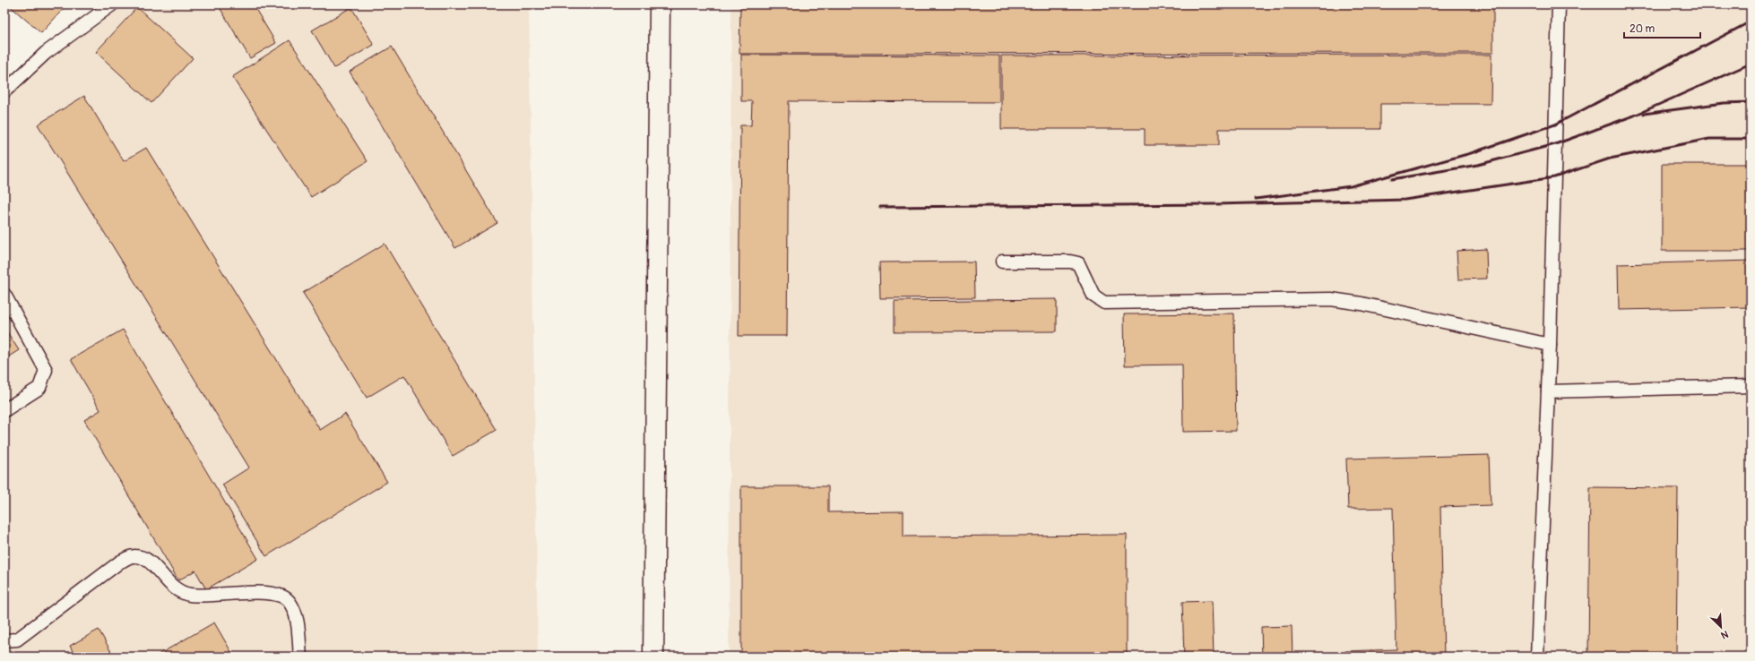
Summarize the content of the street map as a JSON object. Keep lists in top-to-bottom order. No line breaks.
{"scale_bar":"20 m","north":"bottom right"}
